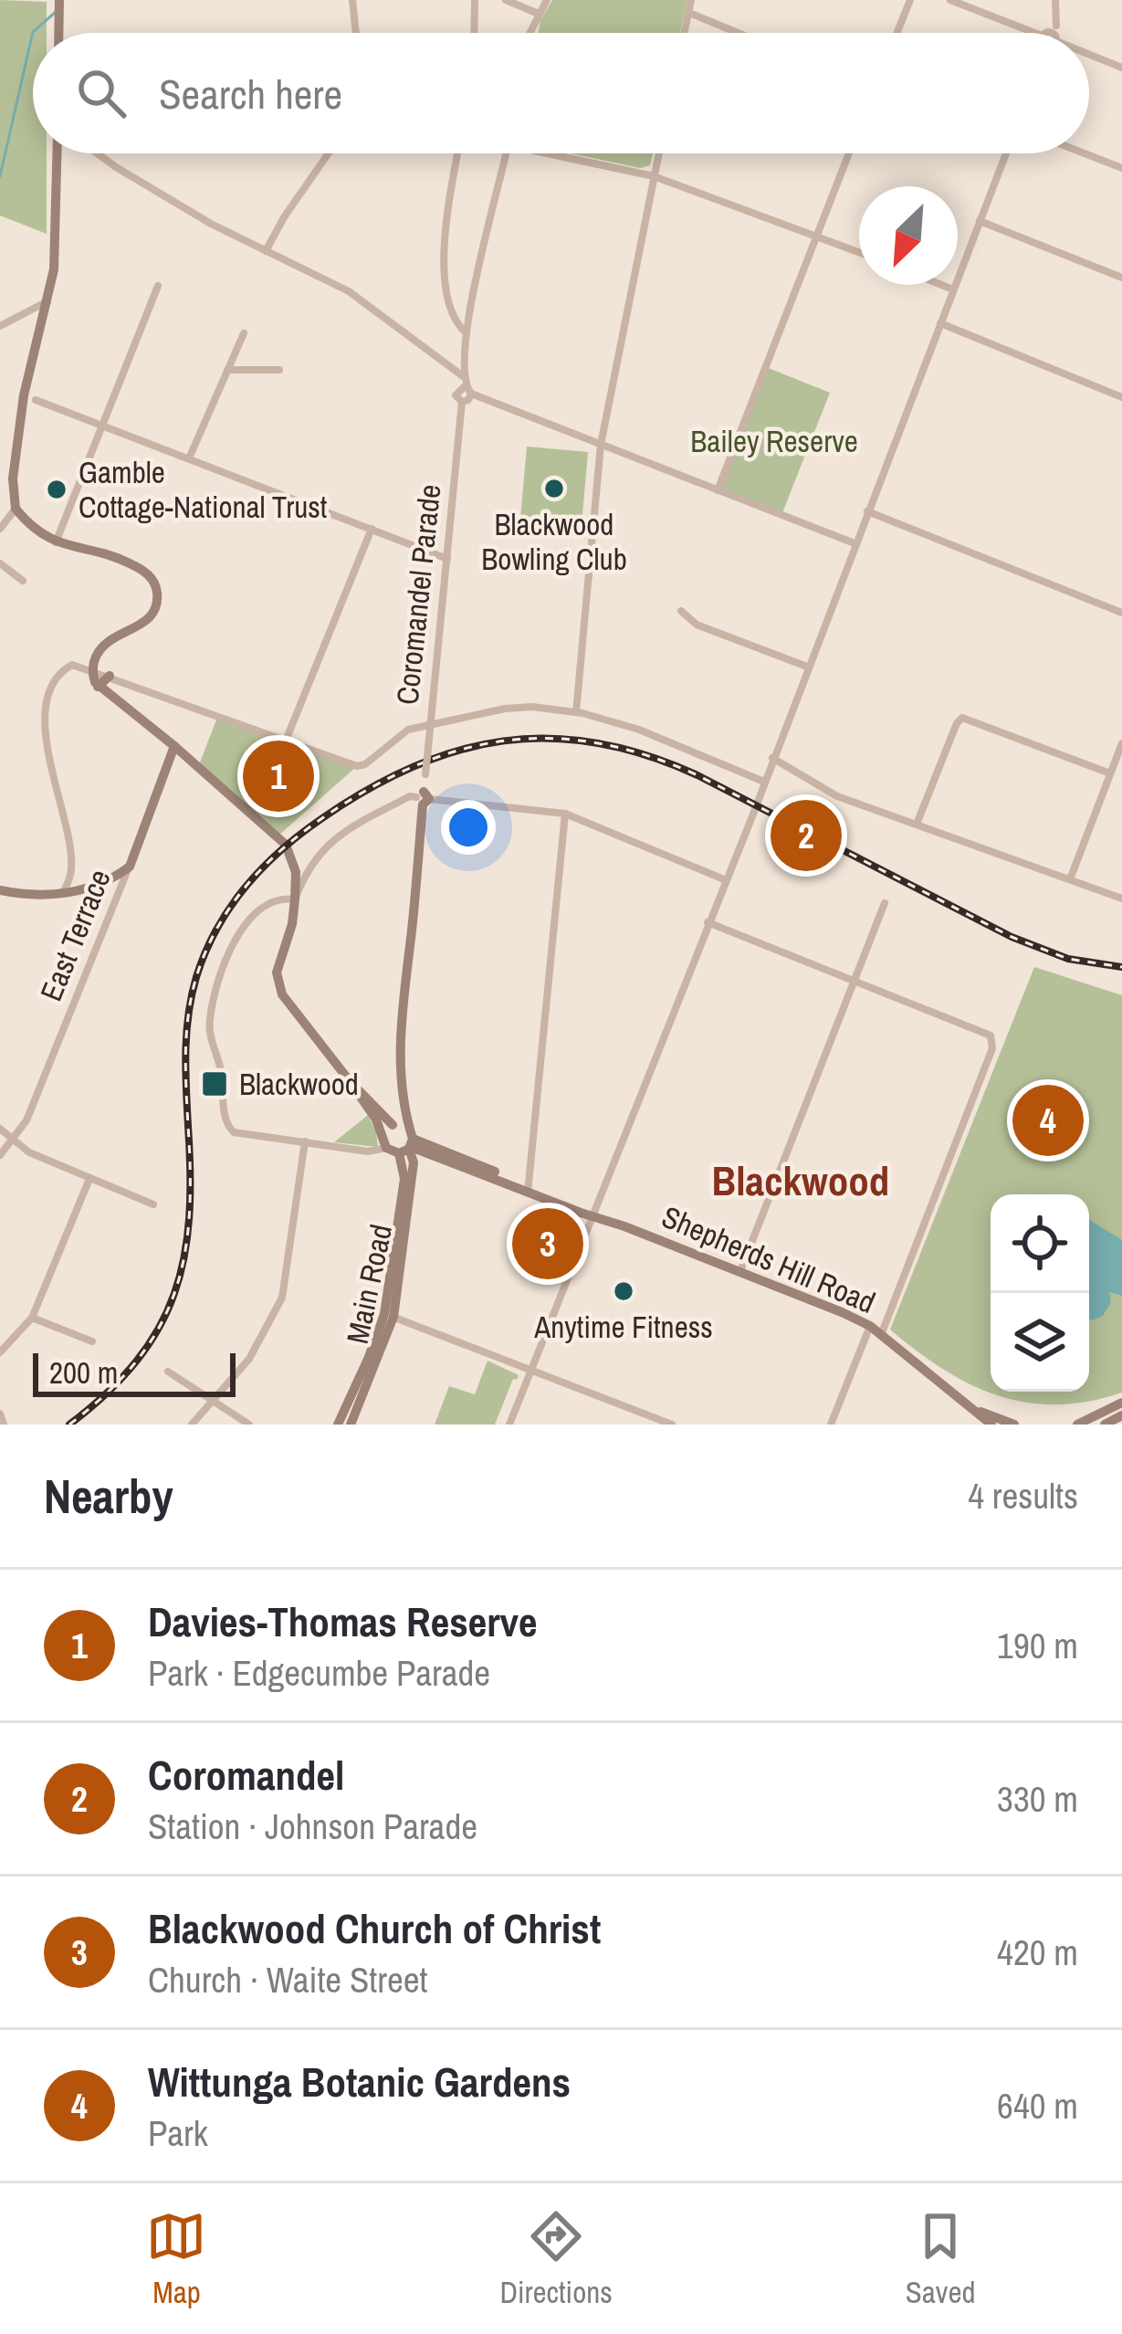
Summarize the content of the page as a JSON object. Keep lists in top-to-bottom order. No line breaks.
{"streets":{"main road":["Coromandel Parade","East Terrace","Shepherds Hill Road","Main Road"]},"crossings":[["Coromandel Parade","Shepherds Hill Road"],["Coromandel Parade","Main Road"],["Shepherds Hill Road","Main Road"]],"districts":["Blackwood"],"parks":["Bailey Reserve"],"places":{"other":["Blackwood Bowling Club","Gamble Cottage-National Trust","Anytime Fitness"],"transit":["Blackwood"]},"scale_bar":"200 m","north":"bottom left","page":{"search":"Search here","pins":["1","2","4","3"],"scale":"200 m","heading":["Nearby","4 results"],"list":[{"mark":"1","name":"Davies-Thomas Reserve","note":"Park · Edgecumbe Parade","value":"190 m"},{"mark":"2","name":"Coromandel","note":"Station · Johnson Parade","value":"330 m"},{"mark":"3","name":"Blackwood Church of Christ","note":"Church · Waite Street","value":"420 m"},{"mark":"4","name":"Wittunga Botanic Gardens","note":"Park","value":"640 m"}],"nav":["Map","Directions","Saved"]}}
